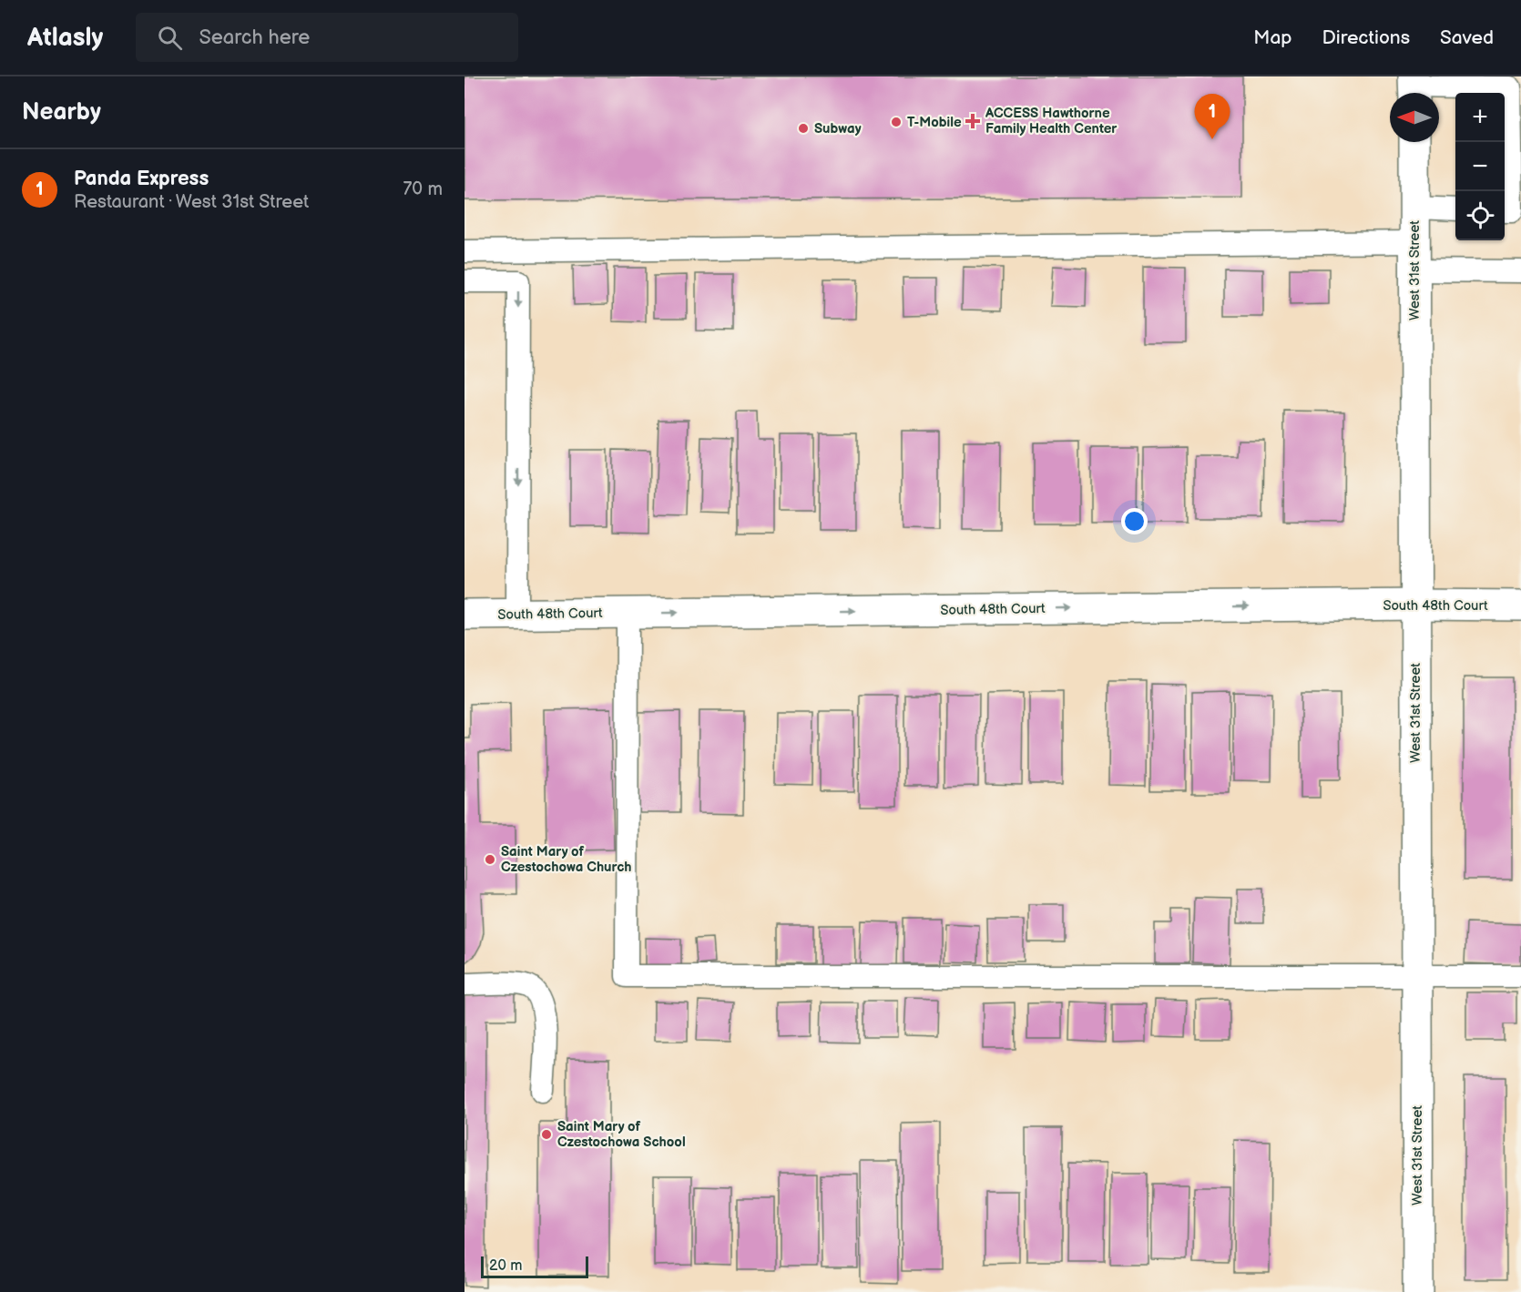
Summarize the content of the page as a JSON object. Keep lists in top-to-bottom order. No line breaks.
{"streets":{"main road":["West 31st Street","South 48th Court"]},"crossings":[["West 31st Street","South 48th Court"]],"one_way":["South 48th Court"],"places":{"health":["ACCESS Hawthorne Family Health Center"],"other":["T-Mobile","Subway","Saint Mary of Czestochowa Church","Saint Mary of Czestochowa School"]},"scale_bar":"20 m","north":"left","page":{"header":"Atlasly","search":"Search here","nav":["Map","Directions","Saved"],"heading":"Nearby","map_buttons":["+","−"],"pins":"1","list":[{"mark":"1","name":"Panda Express","note":"Restaurant · West 31st Street","value":"70 m"}],"scale":"20 m"}}
